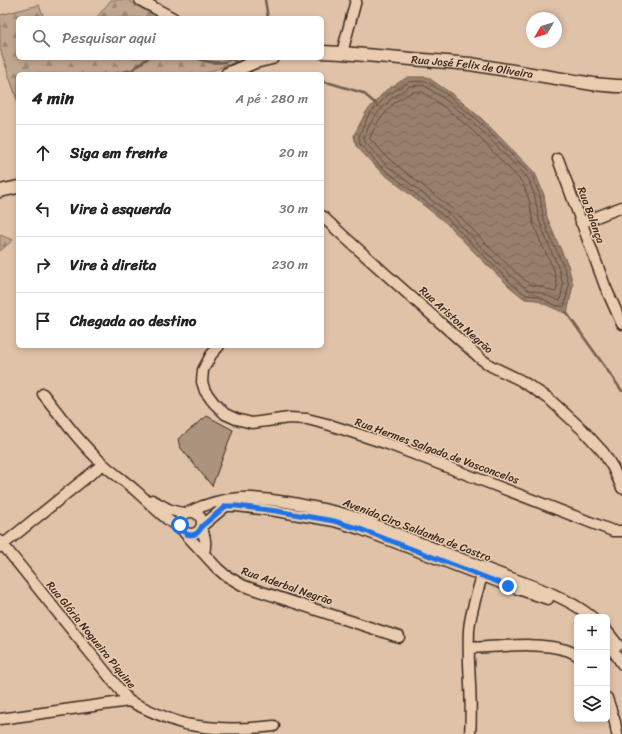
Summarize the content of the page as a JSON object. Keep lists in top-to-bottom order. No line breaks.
{"streets":{"main road":["Rua José Felix de Oliveira"],"street":["Rua Balança","Rua Ariston Negrão","Rua Hermes Salgado de Vasconcelos","Avenida Ciro Saldanha de Castro","Rua Aderbal Negrão","Rua Glória Nogueira Piquine"]},"crossings":[["Avenida Ciro Saldanha de Castro","Rua Aderbal Negrão"]],"north":"bottom left","page":{"search":"Pesquisar aqui","heading":["4 min","A pé · 280 m"],"list":[["Siga em frente","20 m"],["Vire à esquerda","30 m"],["Vire à direita","230 m"],"Chegada ao destino"],"map_buttons":["+","−"]}}
